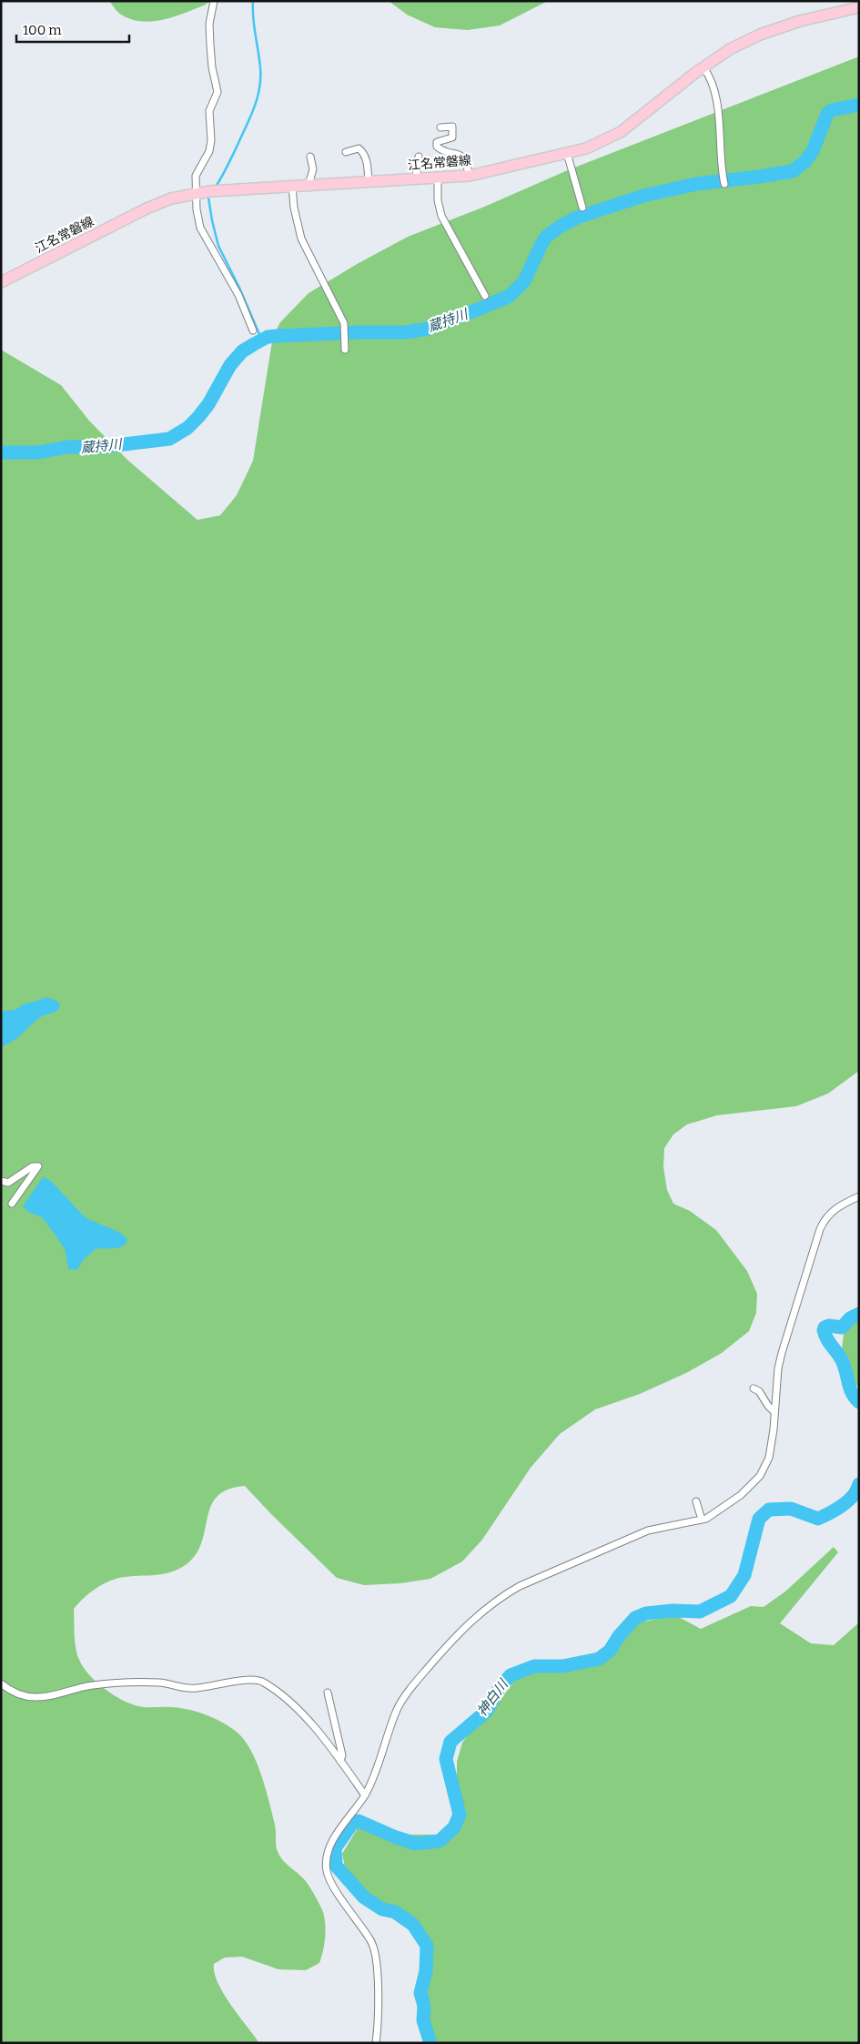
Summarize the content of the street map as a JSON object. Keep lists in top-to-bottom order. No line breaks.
{"streets":{"main road":["江名常磐線"]},"water":["蔵持川","神白川"],"scale_bar":"100 m"}
